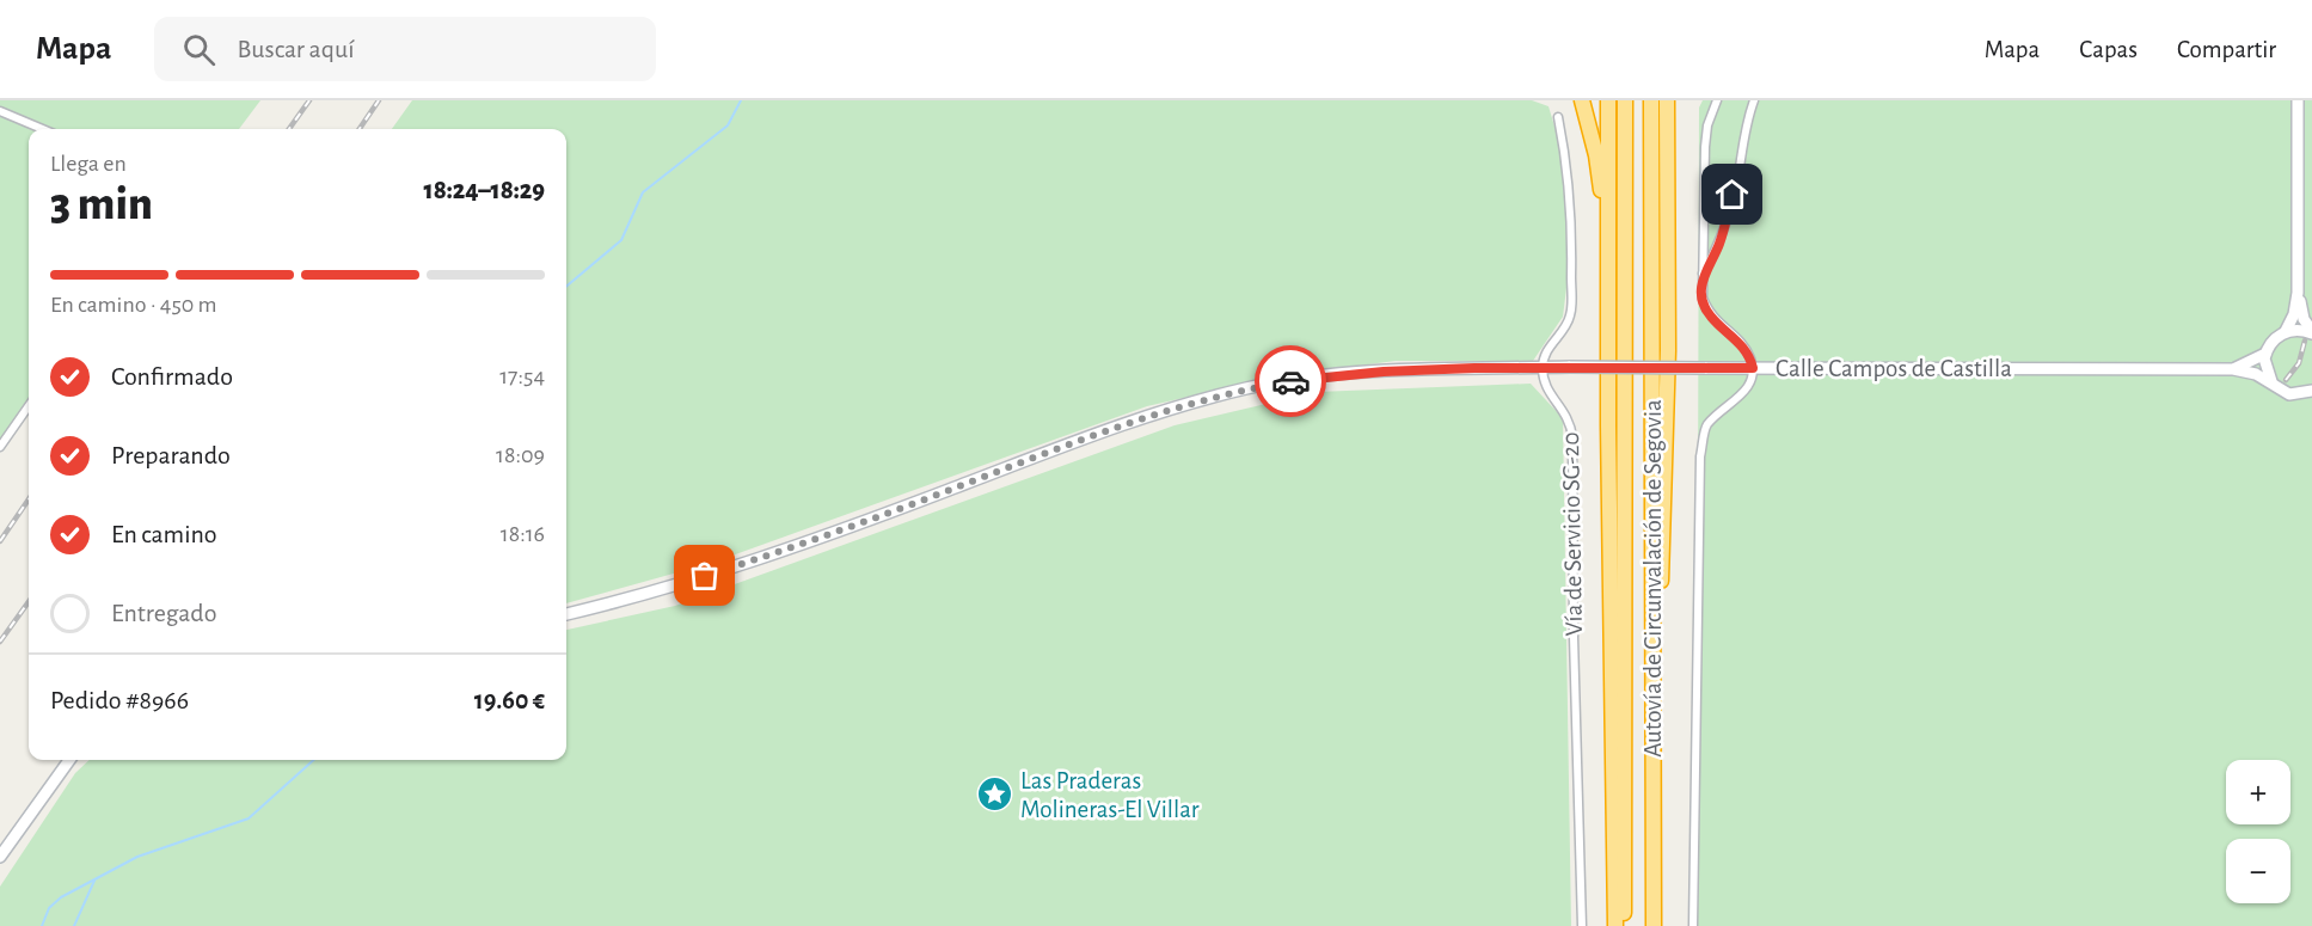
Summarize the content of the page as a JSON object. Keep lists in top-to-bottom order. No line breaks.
{"streets":{"highway":["Autovía de Circunvalación de Segovia"],"main road":["Calle Campos de Castilla"],"street":["Vía de Servicio SG-20"]},"crossings":[["Calle Campos de Castilla","Vía de Servicio SG-20"]],"places":{"place":["Las Praderas Molineras-El Villar"]},"page":{"header":"Mapa","search":"Buscar aquí","nav":["Mapa","Capas","Compartir"],"heading":["3 min","Llega en","18:24–18:29"],"panel":["Pedido #8966","19.60 €"],"bar":"En camino · 450 m","list":[["Confirmado","17:54"],["Preparando","18:09"],["En camino","18:16"],"Entregado"],"map_buttons":["+","−"]}}
